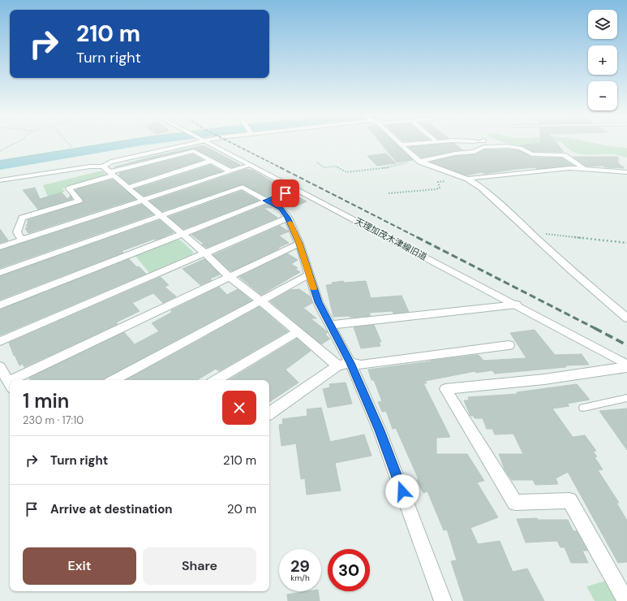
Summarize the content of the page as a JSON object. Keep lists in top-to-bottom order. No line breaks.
{"streets":{"street":["天理加茂木津線旧道"]},"page":{"map_buttons":["+","−"],"turn":["210 m","Turn right"],"heading":["1 min","230 m · 17:10"],"list":[{"name":"Turn right","value":"210 m"},{"name":"Arrive at destination","value":"20 m"}],"buttons":["Exit","Share"],"speed":"29 km/h","limit":"30"}}
